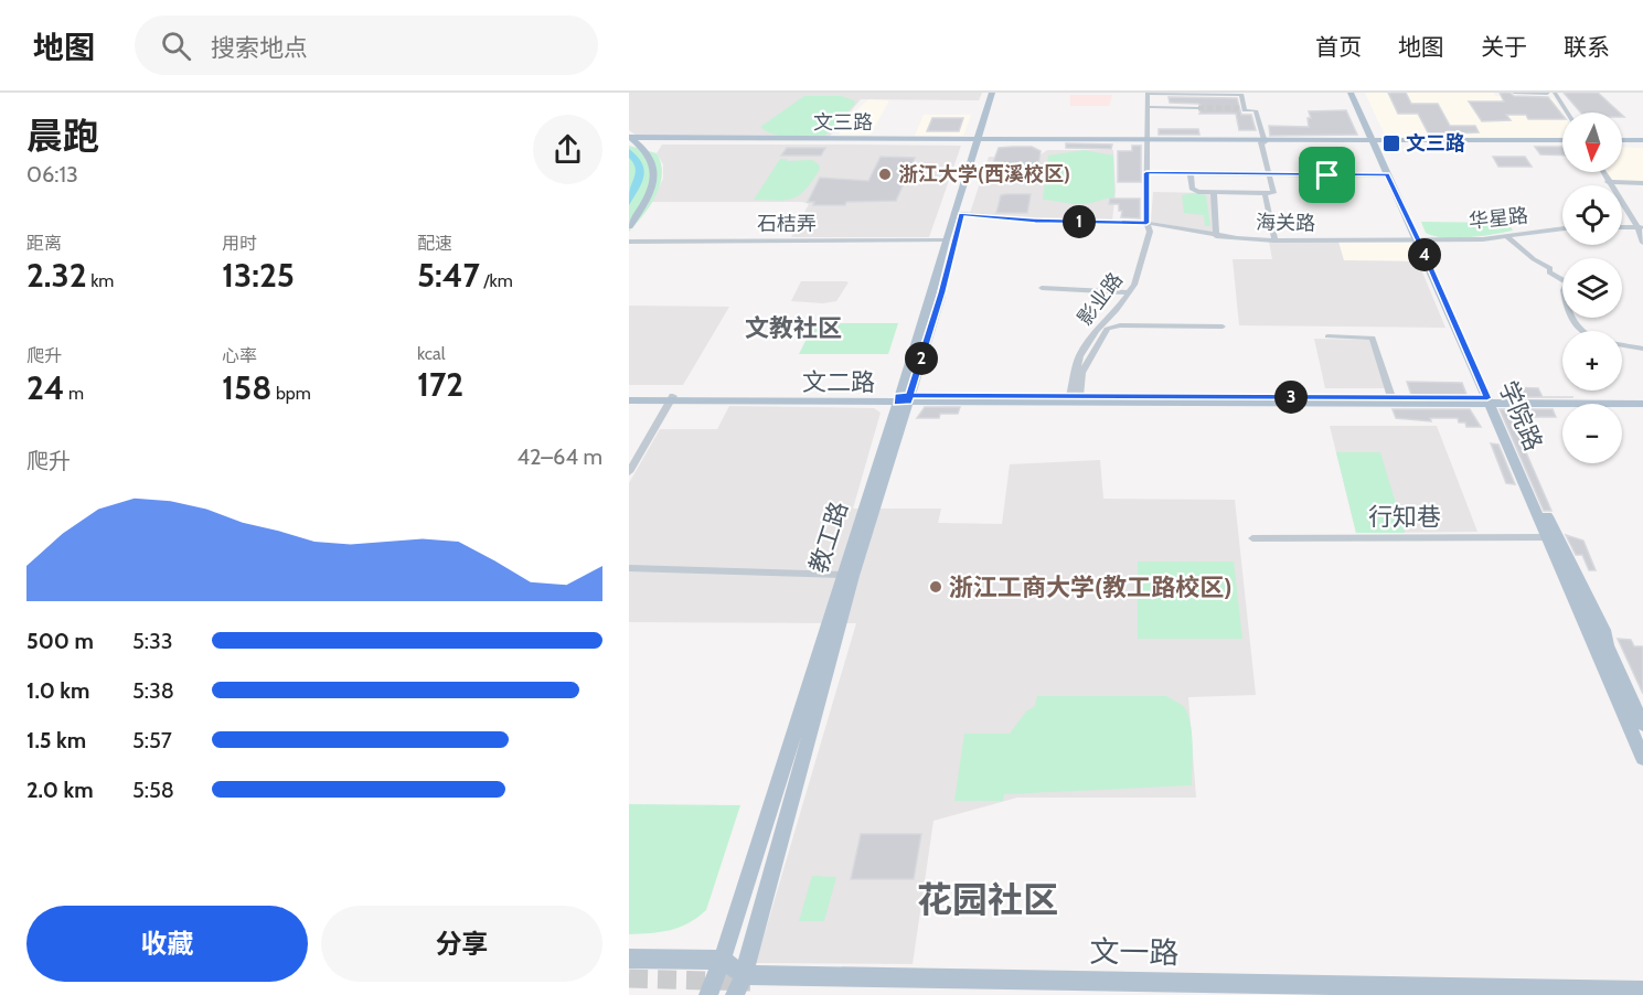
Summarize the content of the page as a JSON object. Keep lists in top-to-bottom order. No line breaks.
{"streets":{"main road":["文三路","文二路","学院路","教工路","文一路"],"street":["华星路","海关路","石桔弄","影业路","行知巷"]},"crossings":[["文三路","影业路"],["文三路","学院路"],["文三路","教工路"],["华星路","海关路"],["华星路","学院路"],["海关路","影业路"],["海关路","学院路"],["海关路","教工路"],["石桔弄","教工路"],["影业路","文二路"],["文二路","学院路"],["文二路","教工路"],["学院路","行知巷"],["教工路","文一路"]],"districts":["文教社区","花园社区"],"places":{"transit":["文三路"],"other":["浙江大学(西溪校区)","浙江工商大学(教工路校区)"]},"north":"bottom","page":{"header":"地图","search":"搜索地点","nav":["首页","地图","关于","联系"],"heading":["晨跑","06:13"],"map_buttons":["+","−"],"stats":[["距离","2.32 km"],["用时","13:25"],["配速","5:47 /km"],["爬升","24 m"],["心率","158 bpm"],["kcal","172"]],"pins":["1","4","2","3"],"chart":["爬升","42–64 m"],"list":[{"name":"500 m","note":"5:33"},{"name":"1.0 km","note":"5:38"},{"name":"1.5 km","note":"5:57"},{"name":"2.0 km","note":"5:58"}],"buttons":["收藏","分享"]}}
